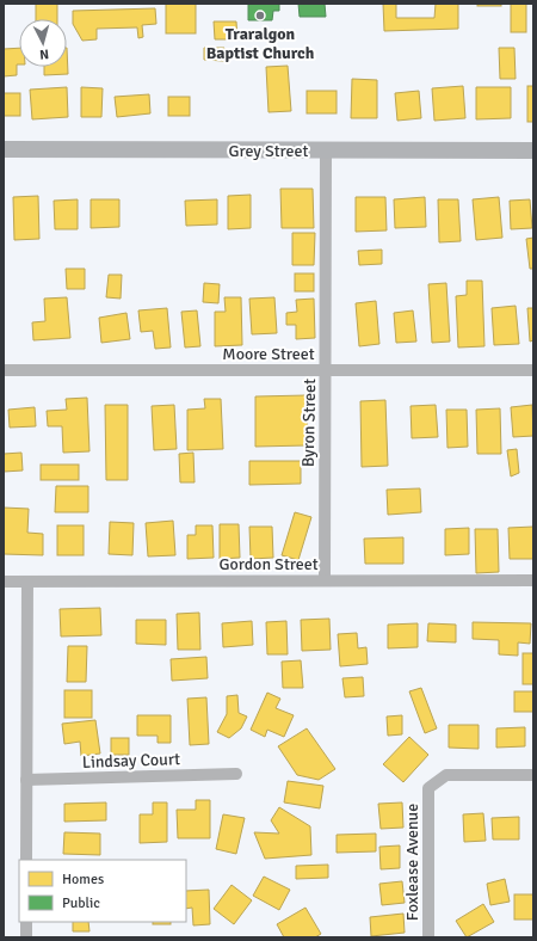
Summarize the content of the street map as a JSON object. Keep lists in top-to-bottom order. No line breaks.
{"streets":{"main road":["Grey Street"],"street":["Moore Street","Byron Street","Gordon Street","Lindsay Court","Foxlease Avenue"]},"crossings":[["Grey Street","Byron Street"],["Moore Street","Byron Street"],["Byron Street","Gordon Street"]],"places":["Traralgon Baptist Church"],"legend":["Homes","Public"],"north":"bottom"}
